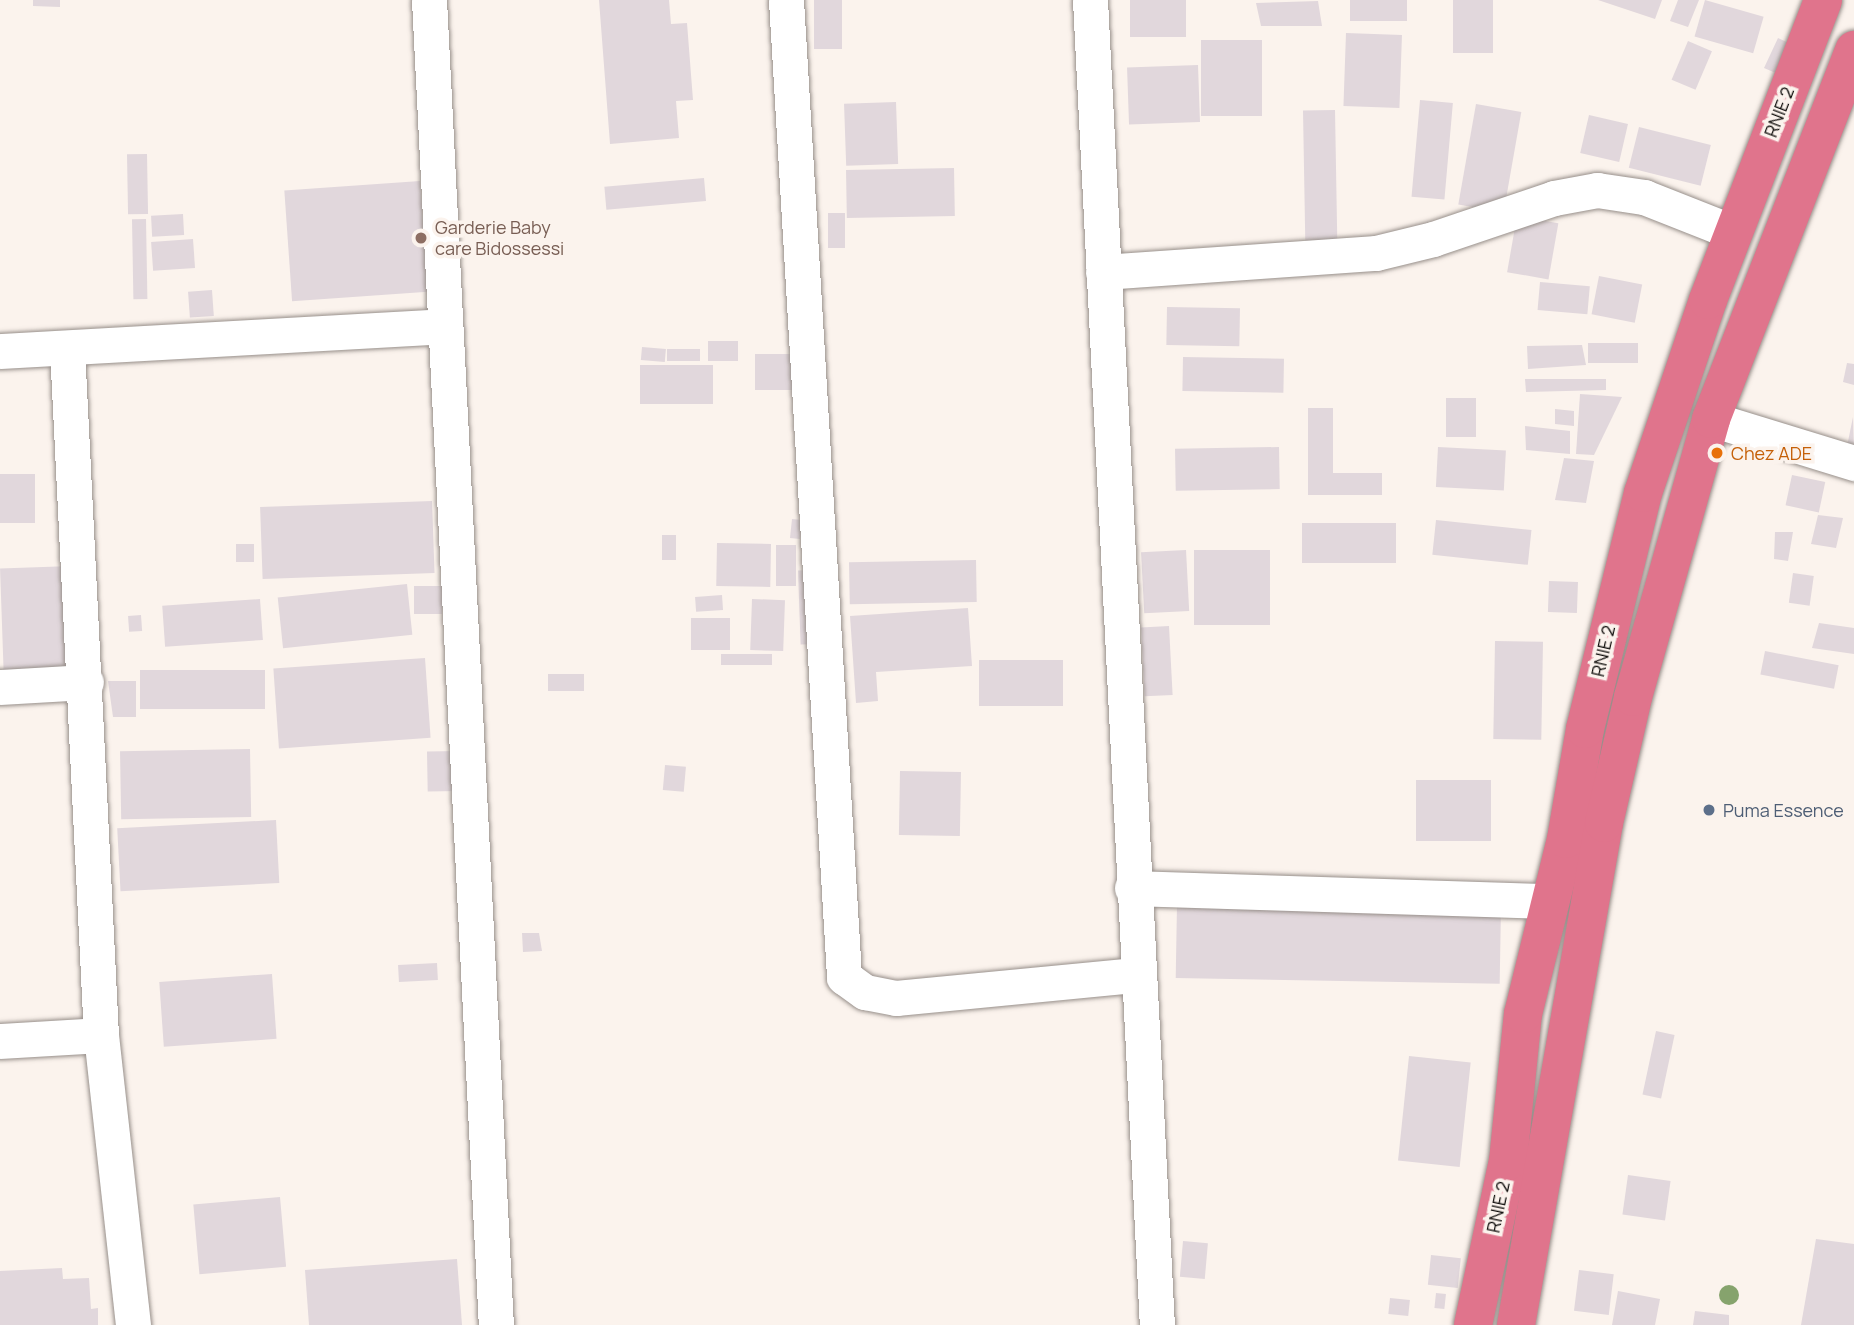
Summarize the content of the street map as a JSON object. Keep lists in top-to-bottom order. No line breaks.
{"streets":{"highway":["RNIE 2"]},"places":["Garderie Baby care Bidossessi","Chez ADE","Puma Essence"]}
